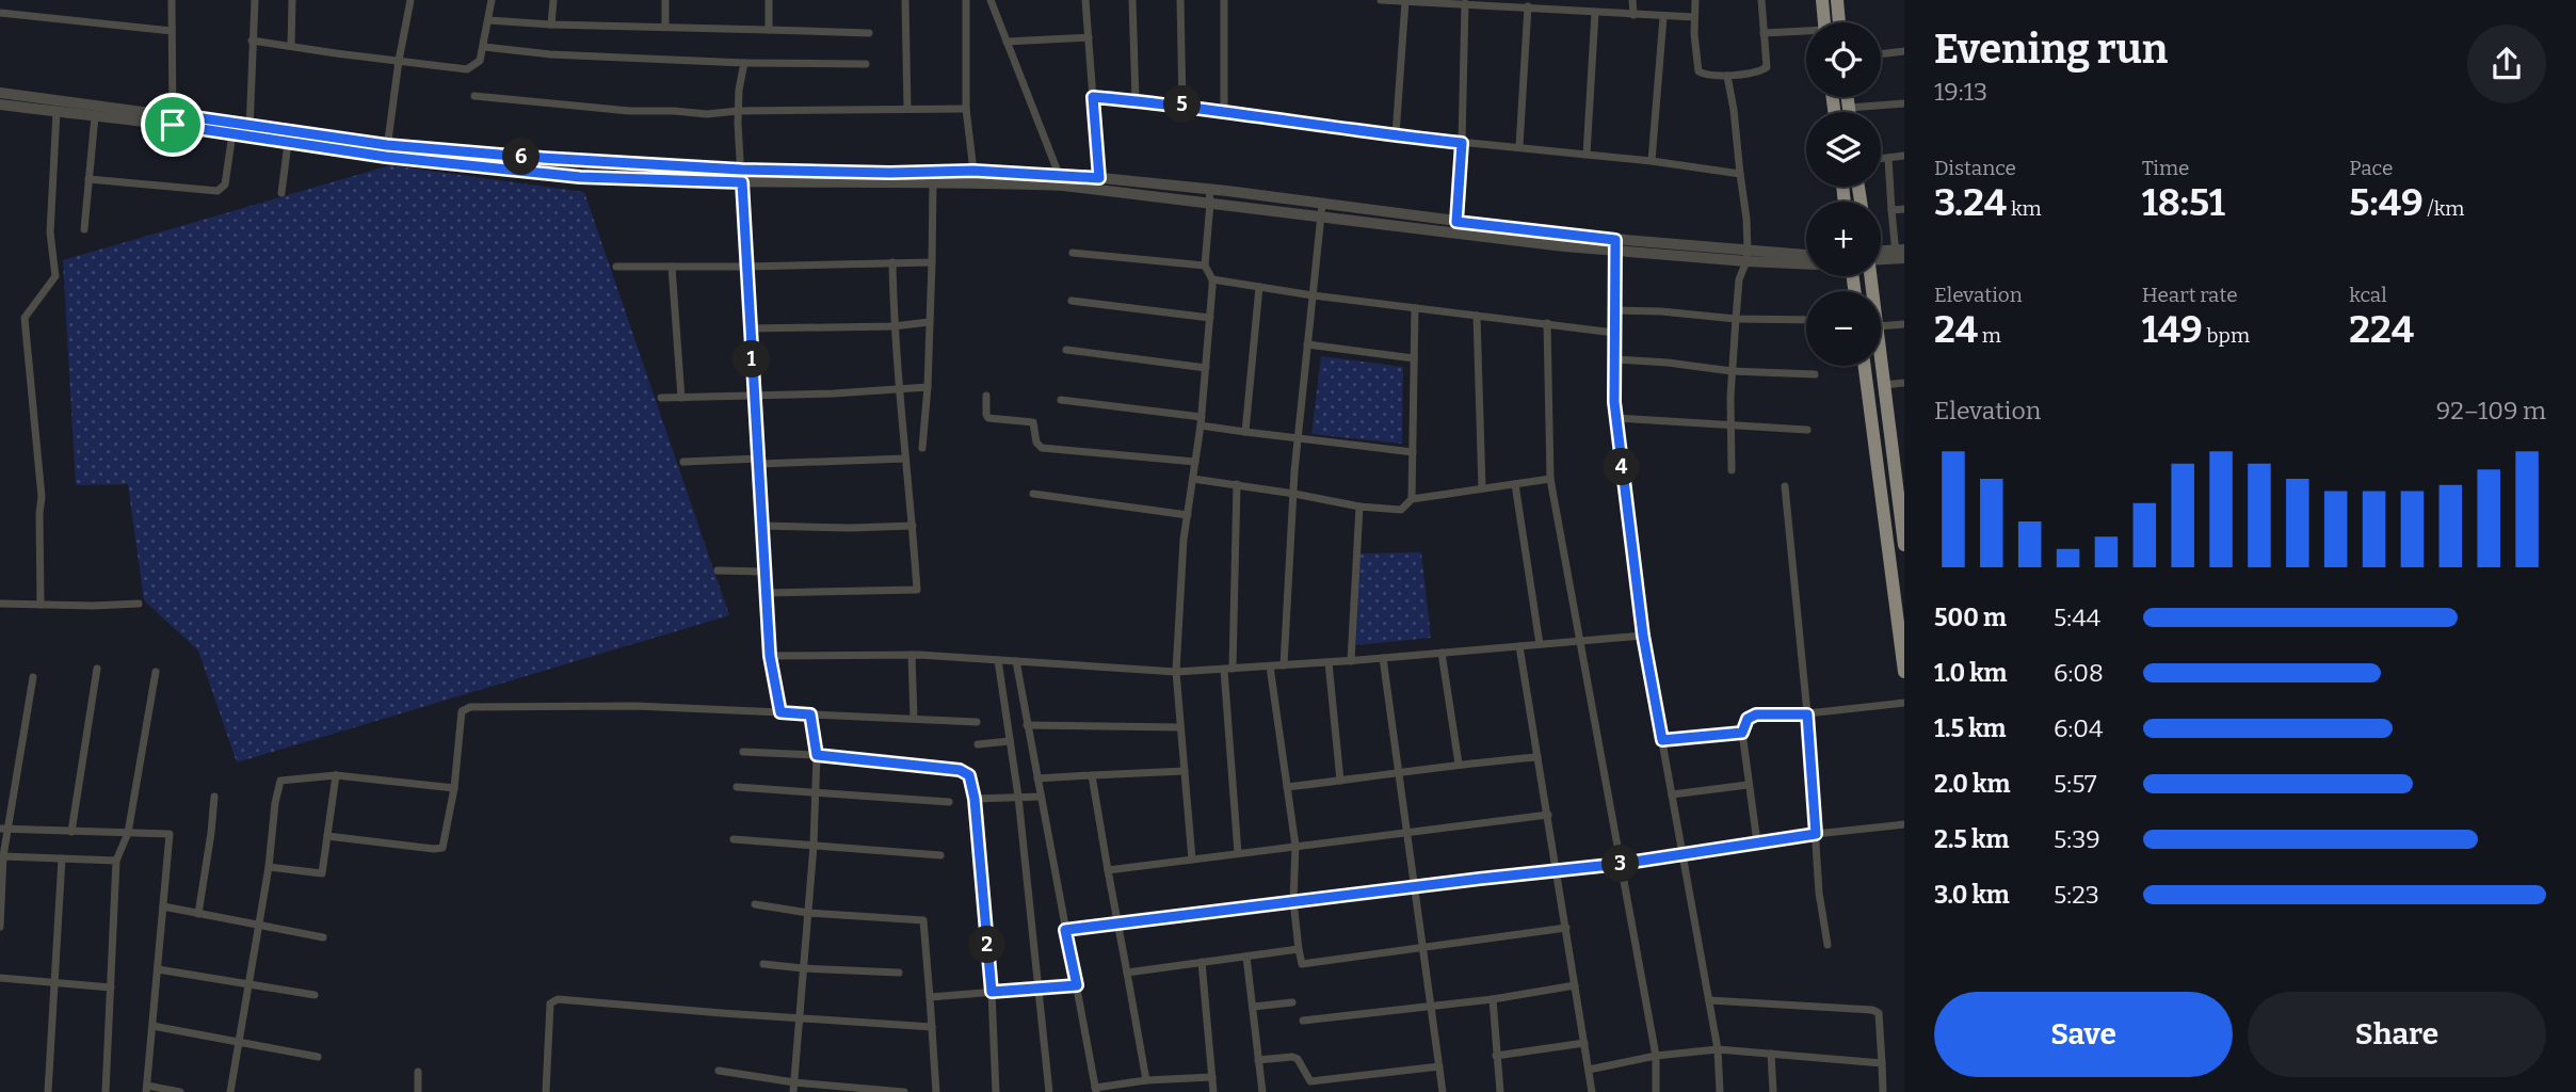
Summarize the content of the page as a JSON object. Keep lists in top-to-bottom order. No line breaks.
{"page":{"heading":["Evening run","19:13"],"map_buttons":["+","−"],"pins":["5","6","1","4","3","2"],"stats":[["Distance","3.24 km"],["Time","18:51"],["Pace","5:49 /km"],["Elevation","24 m"],["Heart rate","149 bpm"],["kcal","224"]],"chart":["Elevation","92–109 m"],"list":[{"name":"500 m","note":"5:44"},{"name":"1.0 km","note":"6:08"},{"name":"1.5 km","note":"6:04"},{"name":"2.0 km","note":"5:57"},{"name":"2.5 km","note":"5:39"},{"name":"3.0 km","note":"5:23"}],"buttons":["Save","Share"]}}
